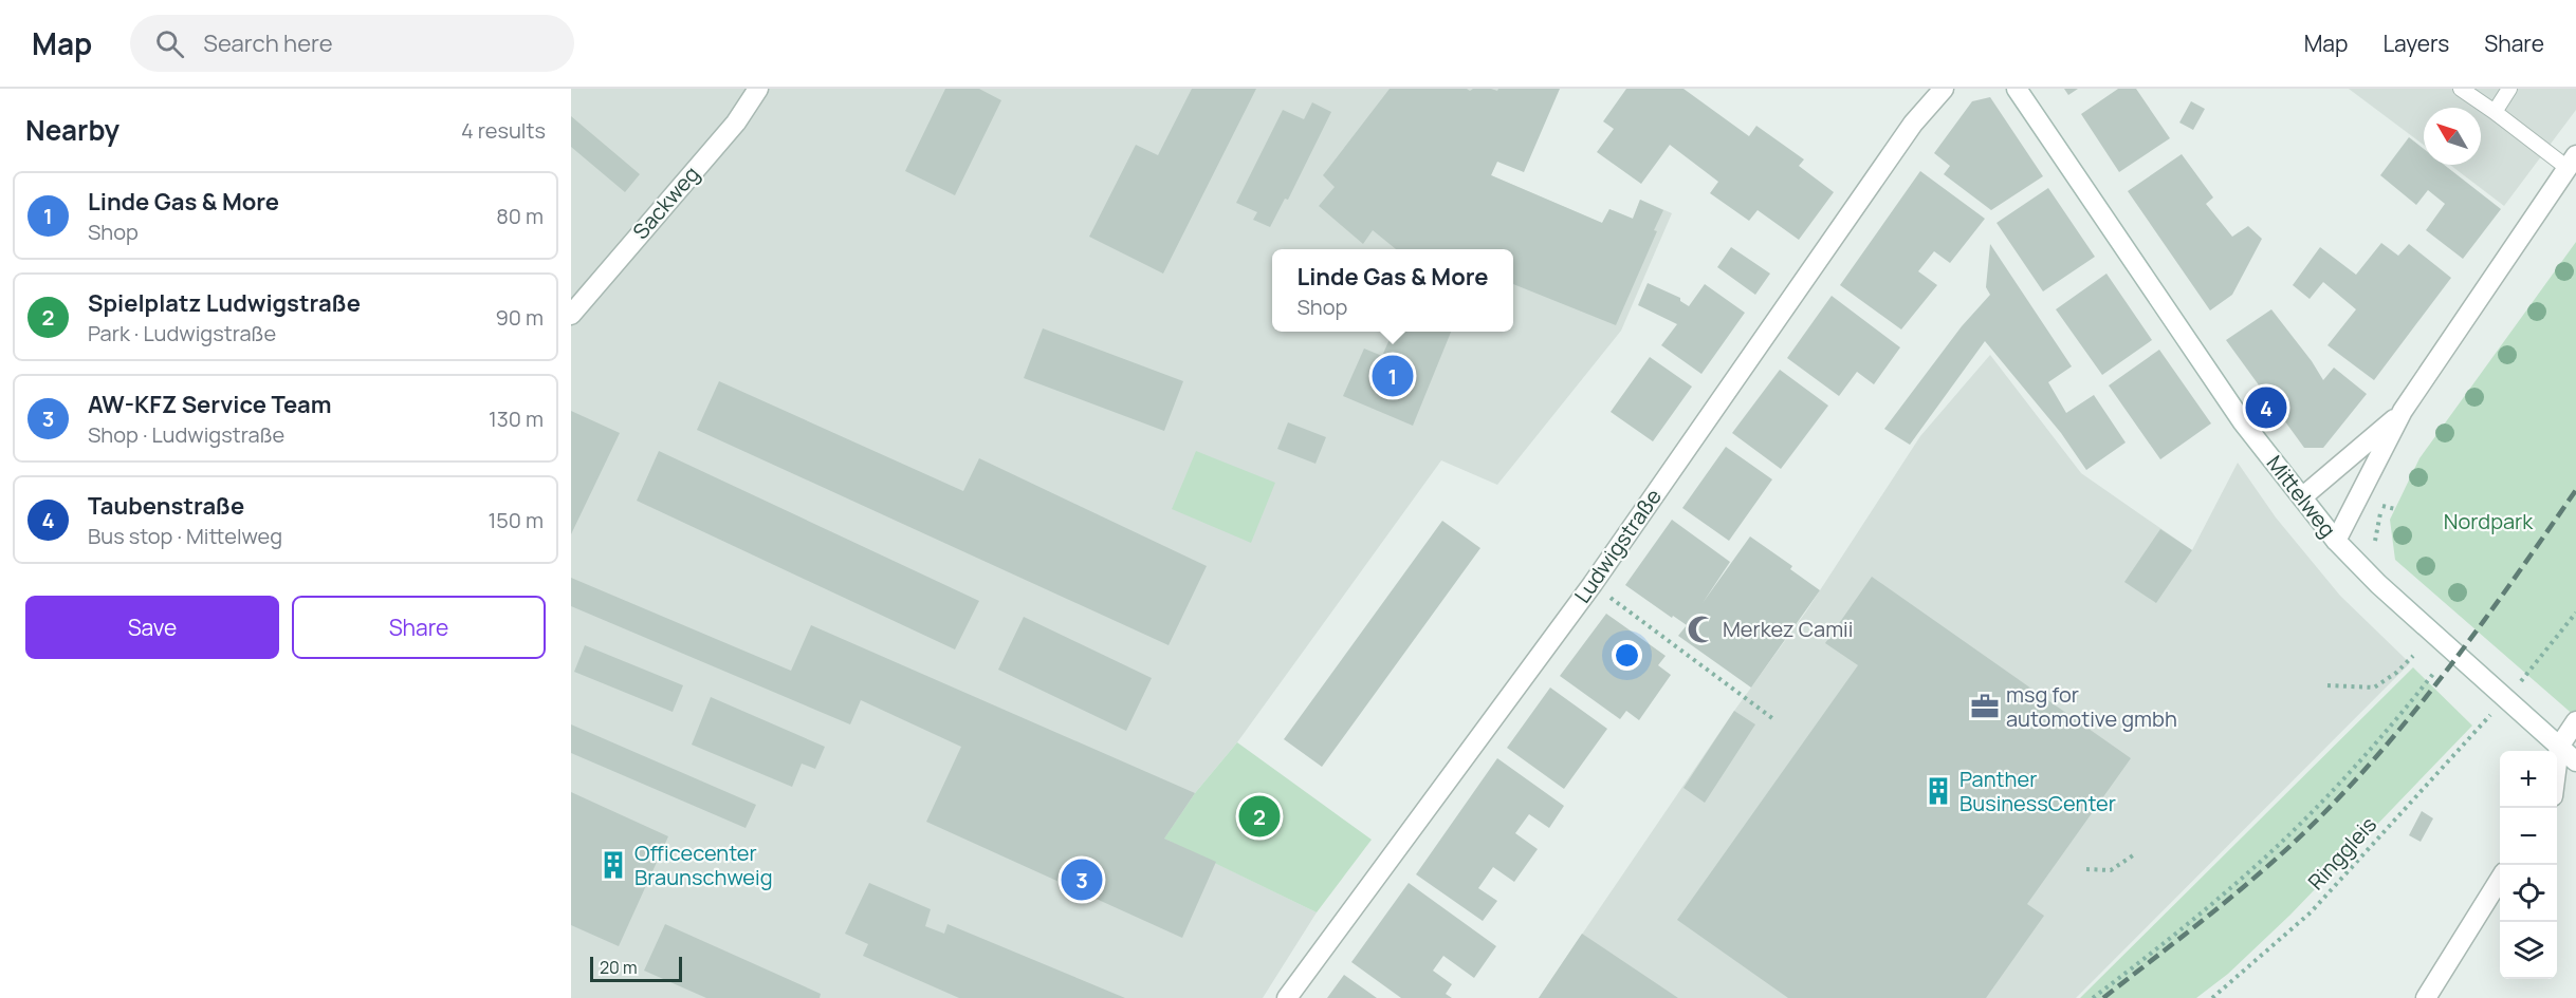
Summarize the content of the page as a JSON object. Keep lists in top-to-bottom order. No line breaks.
{"streets":{"street":["Sackweg","Mittelweg","Ludwigstraße"],"path":["Ringgleis"]},"parks":["Nordpark"],"places":{"mosque":["Merkez Camii"],"office":["msg for automotive gmbh"],"building":["Panther BusinessCenter","Officecenter Braunschweig"]},"scale_bar":"20 m","north":"top left","page":{"header":"Map","search":"Search here","nav":["Map","Layers","Share"],"heading":["Nearby","4 results"],"list":[{"mark":"1","name":"Linde Gas & More","note":"Shop","value":"80 m"},{"mark":"2","name":"Spielplatz Ludwigstraße","note":"Park · Ludwigstraße","value":"90 m"},{"mark":"3","name":"AW-KFZ Service Team","note":"Shop · Ludwigstraße","value":"130 m"},{"mark":"4","name":"Taubenstraße","note":"Bus stop · Mittelweg","value":"150 m"}],"popup":["Linde Gas & More","Shop"],"pins":["1","4","2","3"],"buttons":["Save","Share"],"map_buttons":["+","−"],"scale":"20 m"}}
